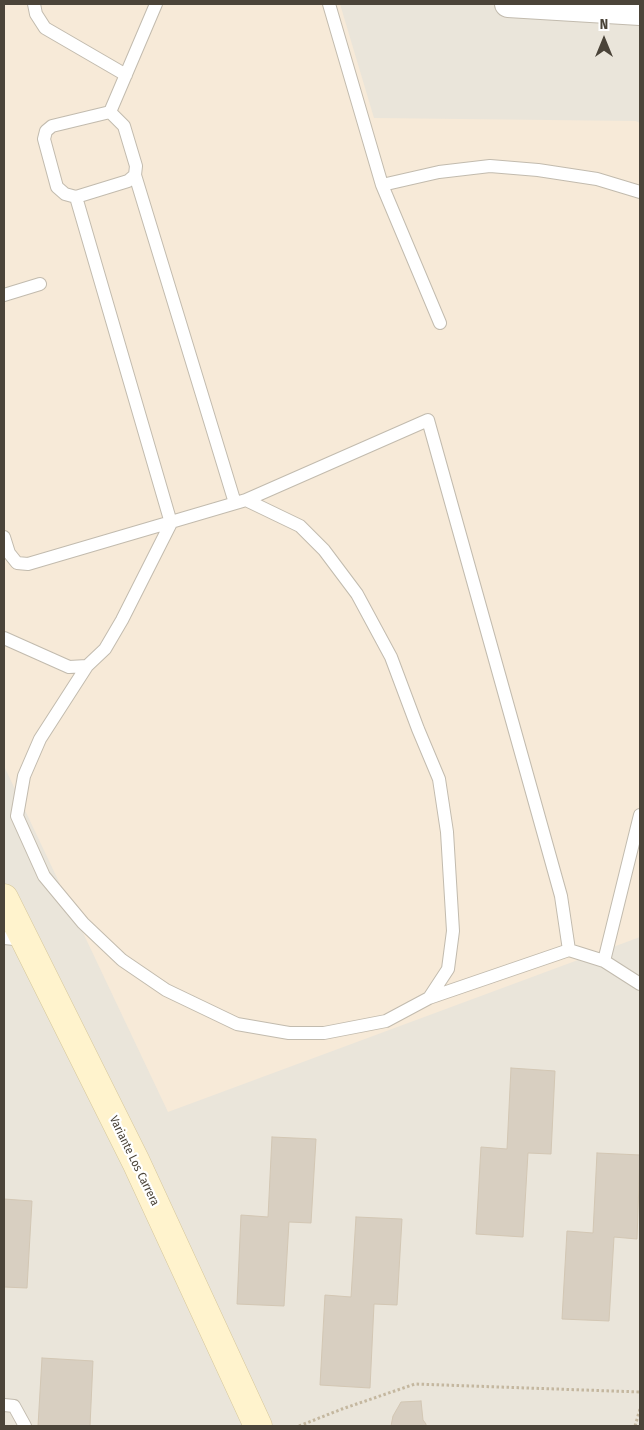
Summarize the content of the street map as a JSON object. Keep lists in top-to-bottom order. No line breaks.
{"streets":{"main road":["Variante Los Carrera"]},"north":"top"}
